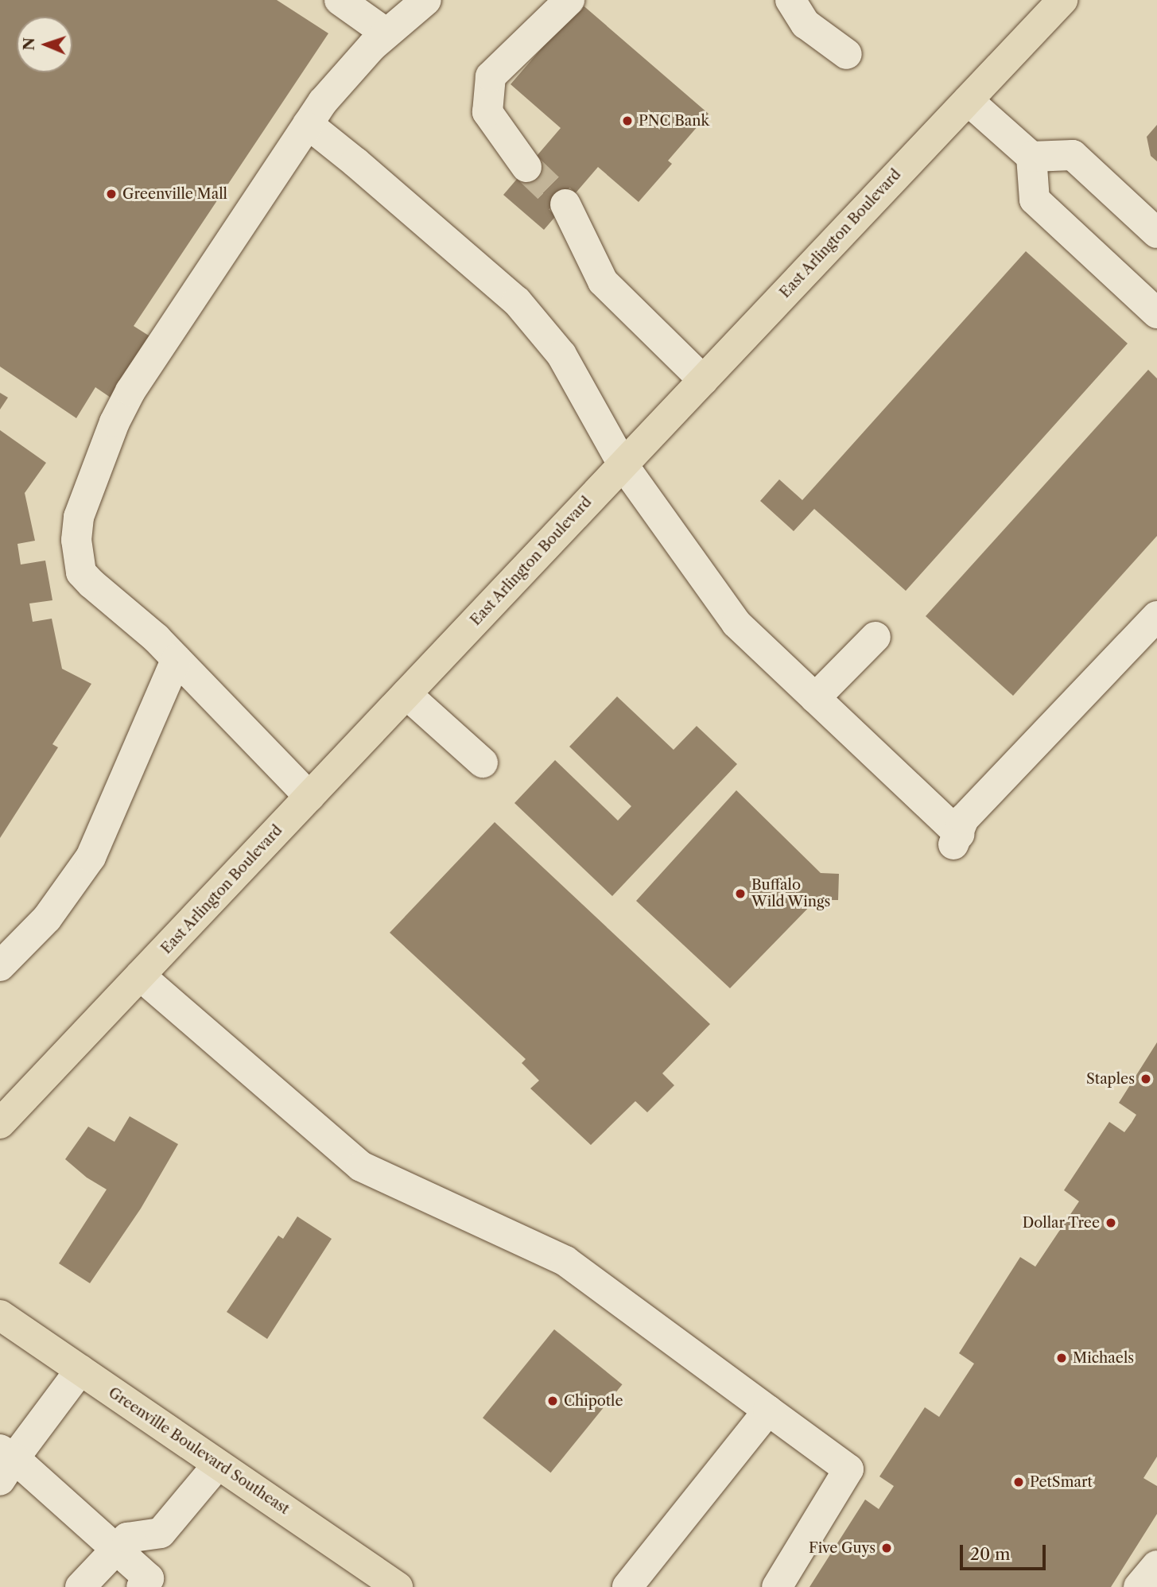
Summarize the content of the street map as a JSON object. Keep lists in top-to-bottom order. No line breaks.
{"streets":{"main road":["East Arlington Boulevard","Greenville Boulevard Southeast"]},"places":["PNC Bank","Greenville Mall","Buffalo Wild Wings","Staples","Dollar Tree","Michaels","Chipotle","PetSmart","Five Guys"],"scale_bar":"20 m","north":"left"}
